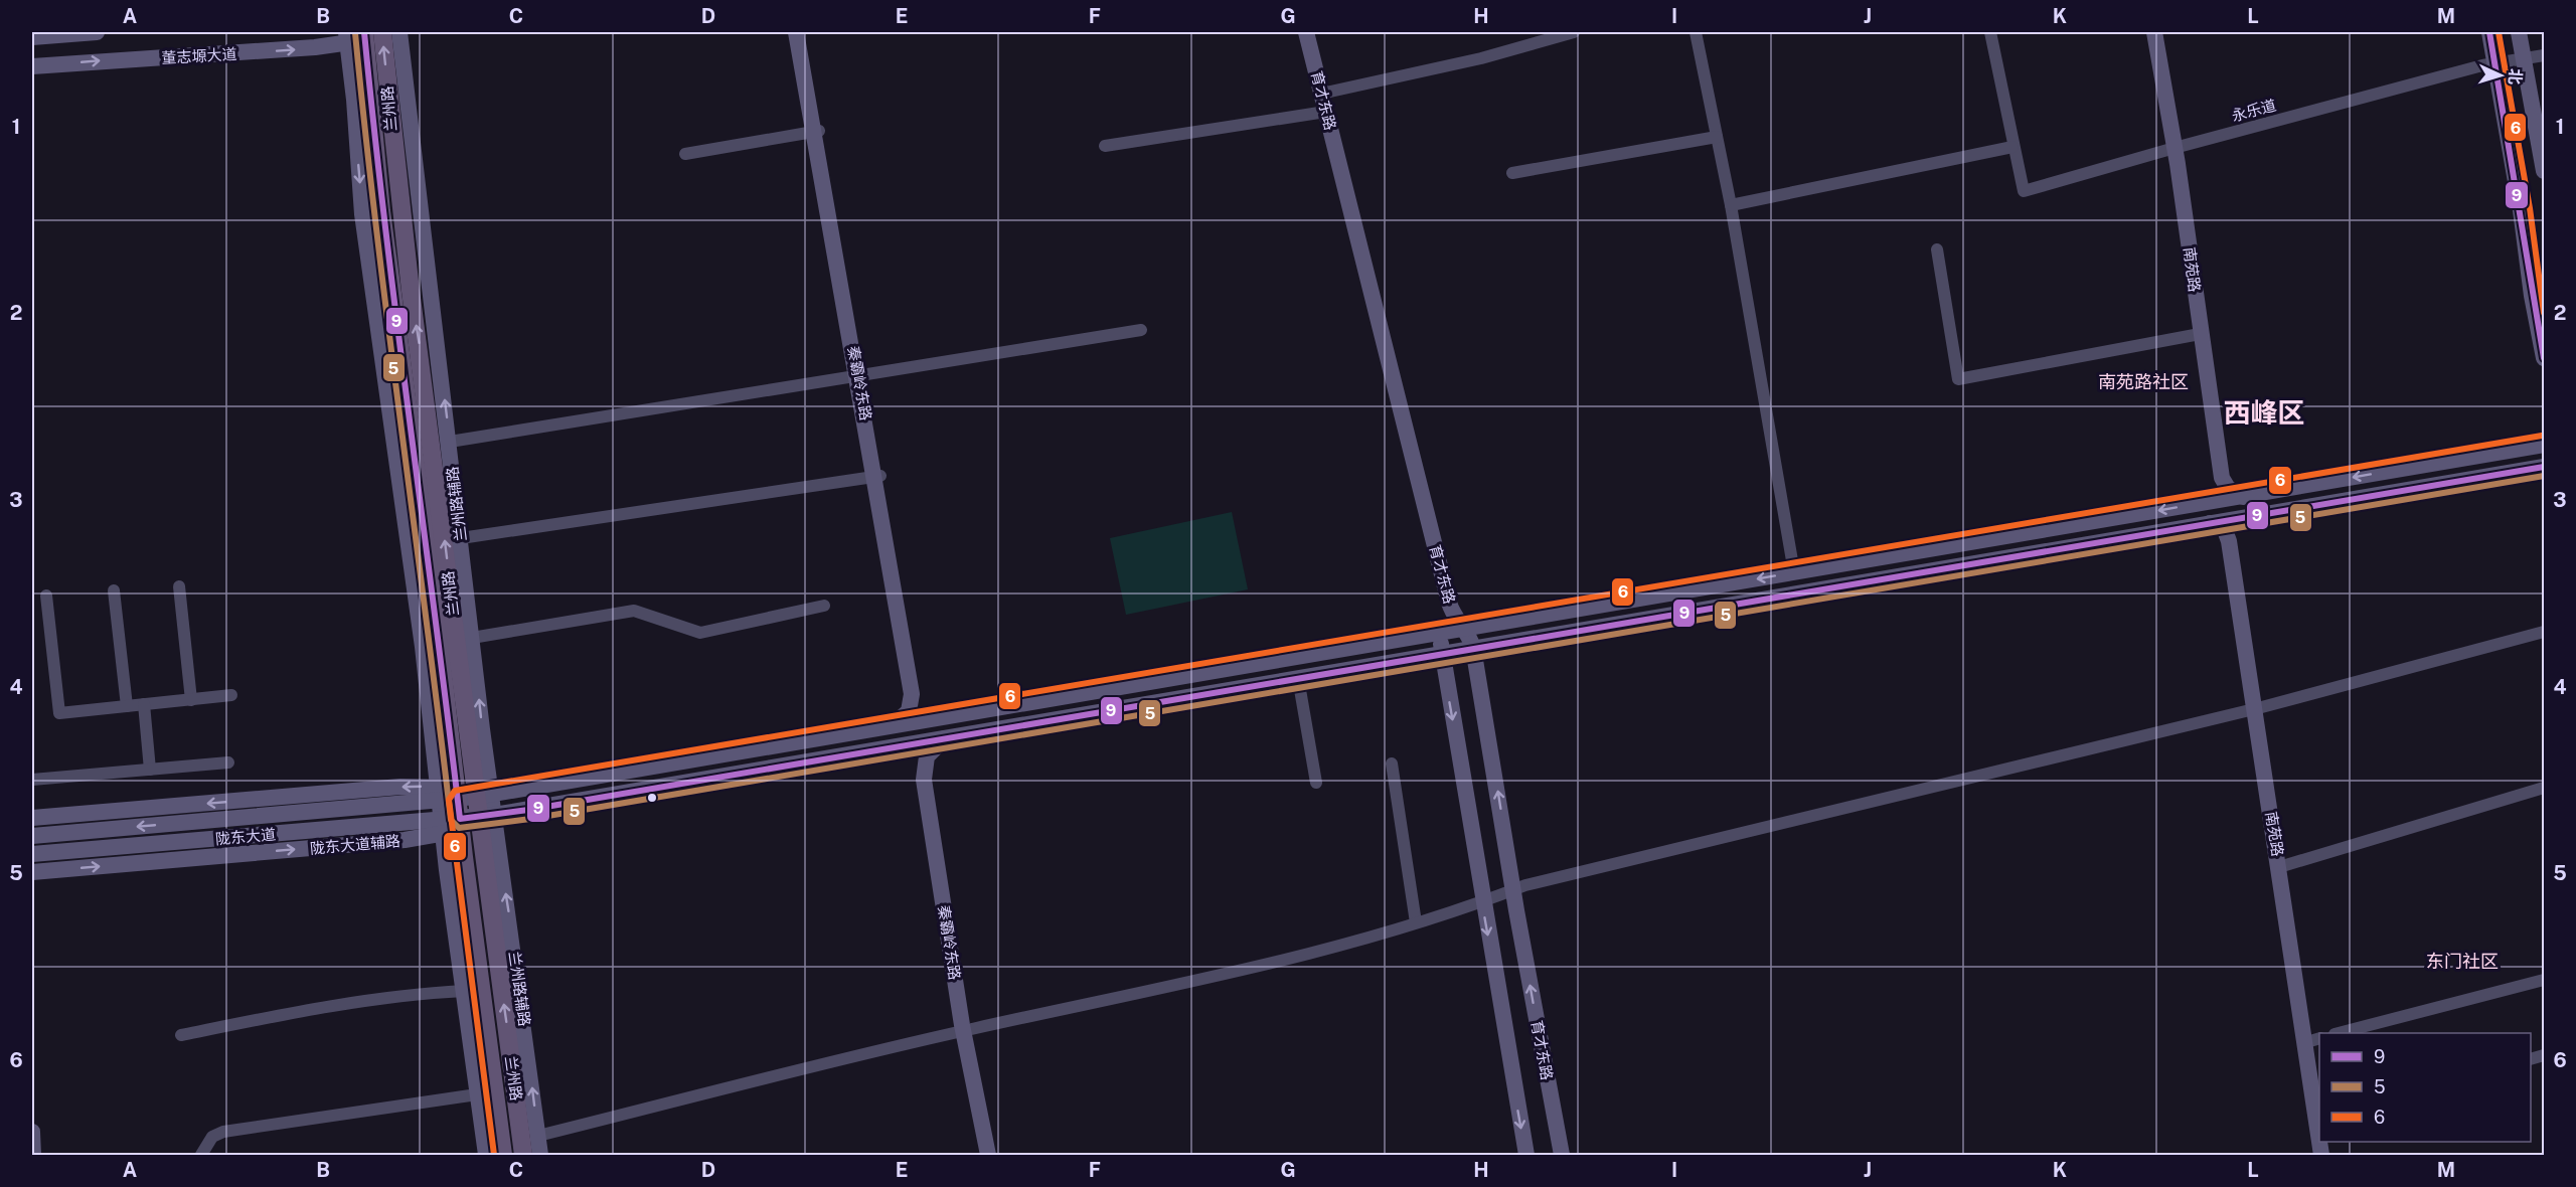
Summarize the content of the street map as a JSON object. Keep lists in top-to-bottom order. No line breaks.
{"streets":{"main road":["兰州路"],"street":["董志塬大道","育才东路","永乐道","南苑路","秦霸岭东路","兰州路辅路","陇东大道","陇东大道辅路"]},"crossings":[["董志塬大道","兰州路"],["育才东路","陇东大道"],["兰州路","兰州路辅路"],["兰州路","陇东大道"],["永乐道","南苑路"],["南苑路","陇东大道"],["秦霸岭东路","陇东大道"],["兰州路辅路","陇东大道"],["陇东大道","陇东大道辅路"]],"one_way":["董志塬大道"],"districts":["南苑路社区","西峰区","东门社区"],"lines":["transit line 9","transit line 6","transit line 5"],"legend":["9","5","6"],"north":"right","grid":{"columns":["A","B","C","D","E","F","G","H","I","J","K","L","M"],"rows":["1","2","3","4","5","6"]}}
